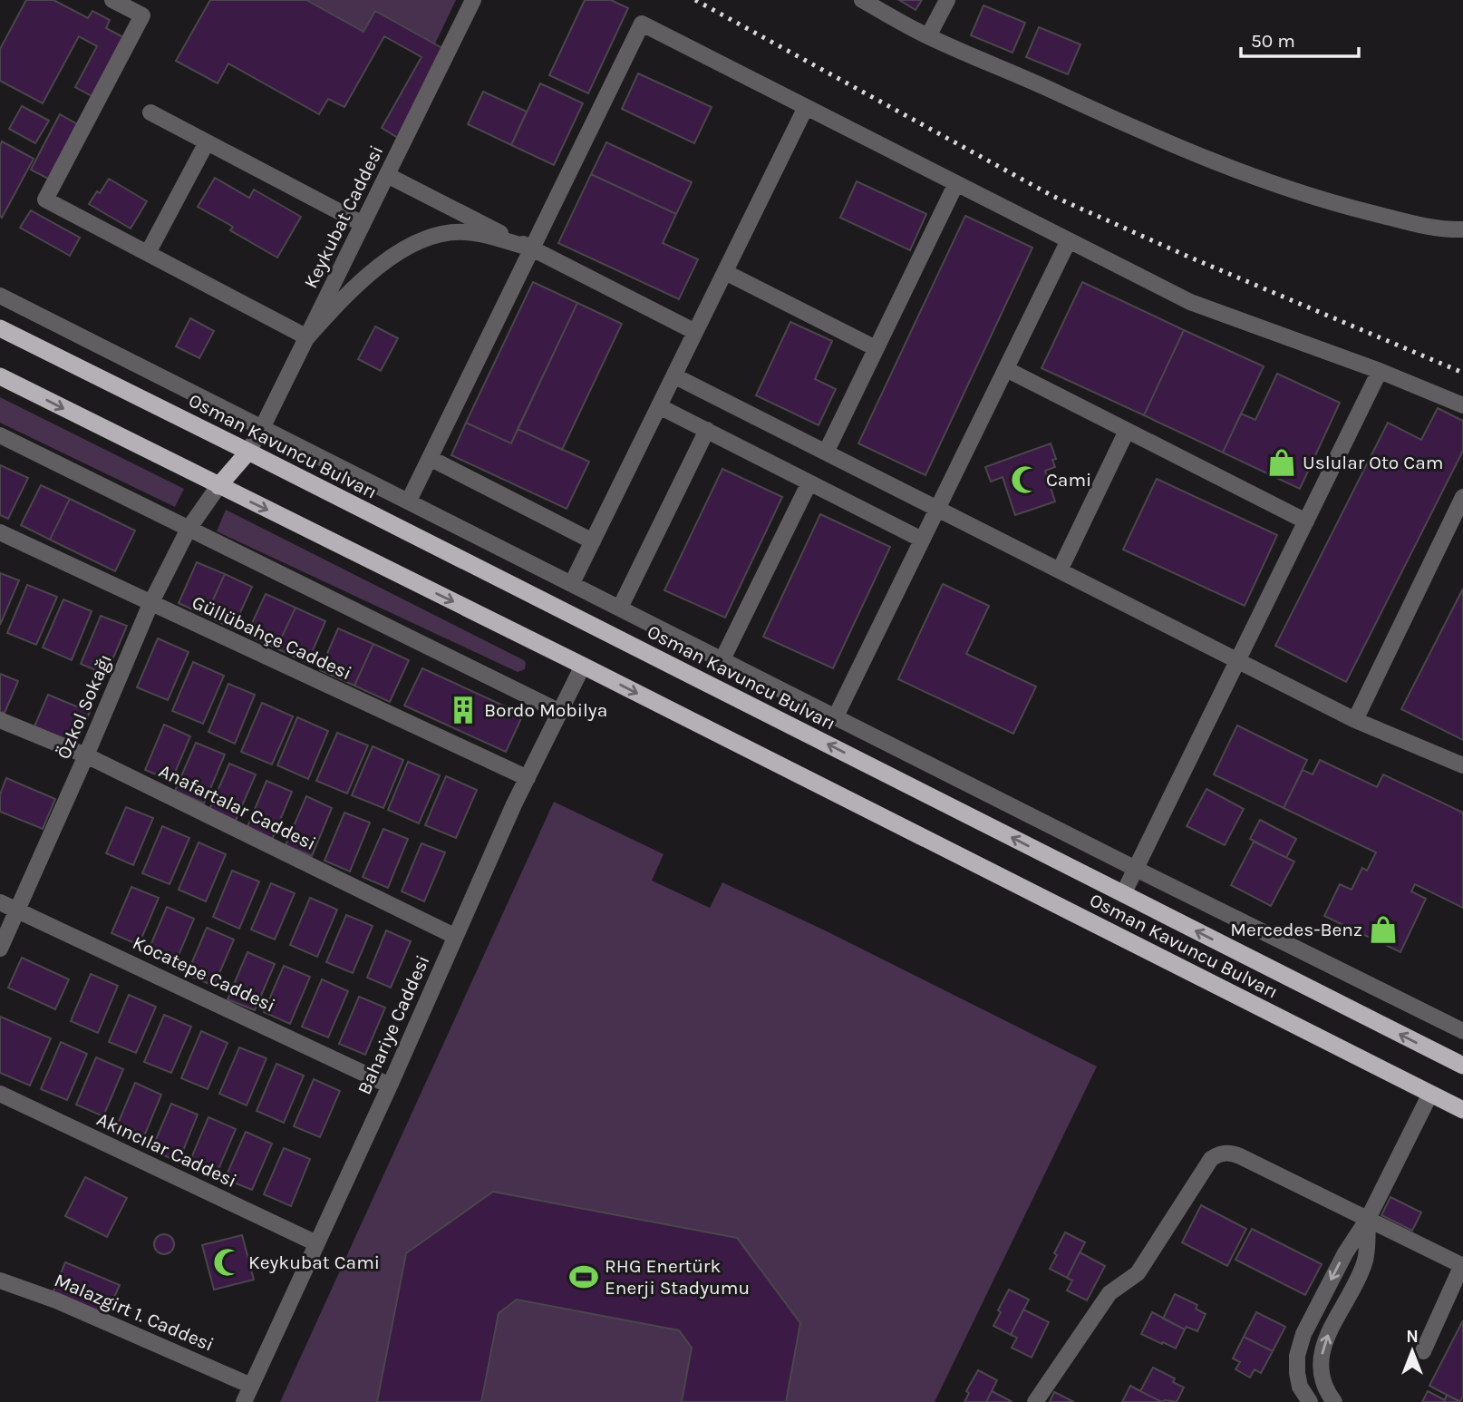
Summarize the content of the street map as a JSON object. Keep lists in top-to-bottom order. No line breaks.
{"streets":{"highway":["Osman Kavuncu Bulvarı"],"street":["Keykubat Caddesi","Güllübahçe Caddesi","Özkol Sokağı","Anafartalar Caddesi","Kocatepe Caddesi","Bahariye Caddesi","Akıncılar Caddesi","Malazgirt 1. Caddesi"]},"crossings":[["Keykubat Caddesi","Osman Kavuncu Bulvarı"],["Osman Kavuncu Bulvarı","Özkol Sokağı"],["Osman Kavuncu Bulvarı","Bahariye Caddesi"],["Güllübahçe Caddesi","Özkol Sokağı"],["Güllübahçe Caddesi","Bahariye Caddesi"],["Özkol Sokağı","Anafartalar Caddesi"],["Özkol Sokağı","Kocatepe Caddesi"],["Anafartalar Caddesi","Bahariye Caddesi"],["Kocatepe Caddesi","Bahariye Caddesi"],["Bahariye Caddesi","Akıncılar Caddesi"],["Bahariye Caddesi","Malazgirt 1. Caddesi"]],"places":{"shop":["Uslular Oto Cam","Mercedes-Benz"],"mosque":["Cami","Keykubat Cami"],"building":["Bordo Mobilya"],"sports":["RHG Enertürk Enerji Stadyumu"]},"scale_bar":"50 m","north":"top"}
